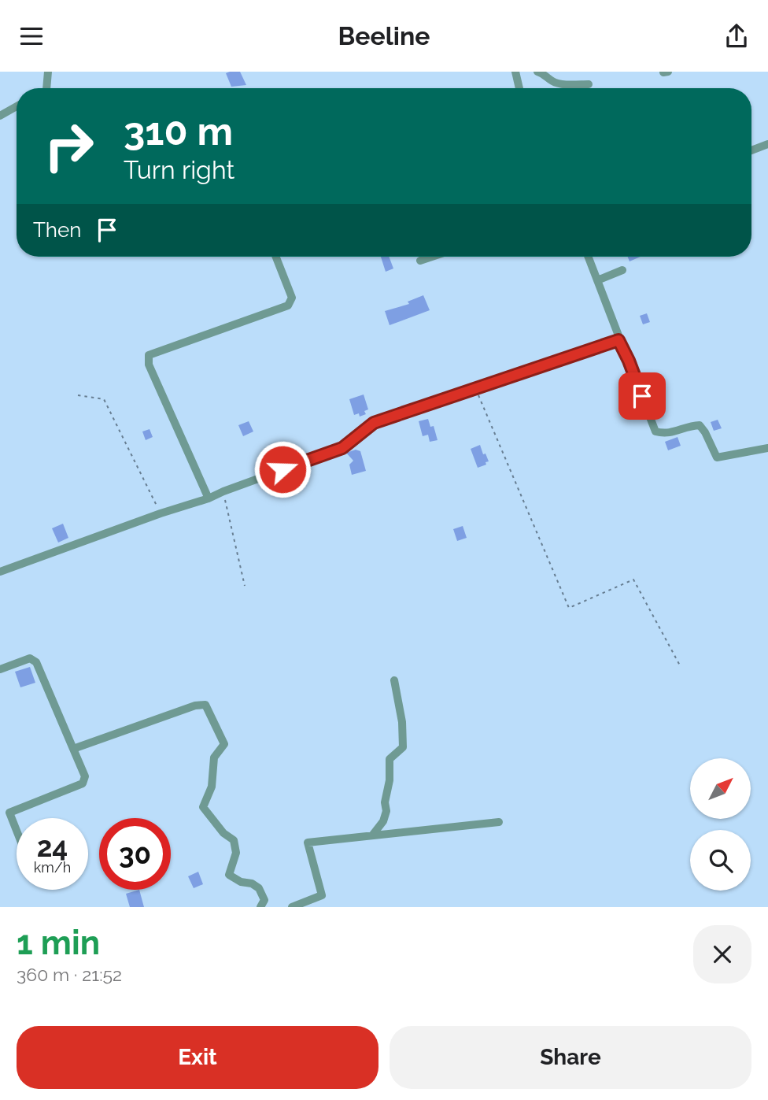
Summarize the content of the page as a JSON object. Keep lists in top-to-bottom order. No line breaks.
{"north":"top right","page":{"header":"Beeline","turn":["310 m","Turn right"],"then":"Then","speed":"24 km/h","limit":"30","heading":["1 min","360 m · 21:52"],"buttons":["Exit","Share"]}}
